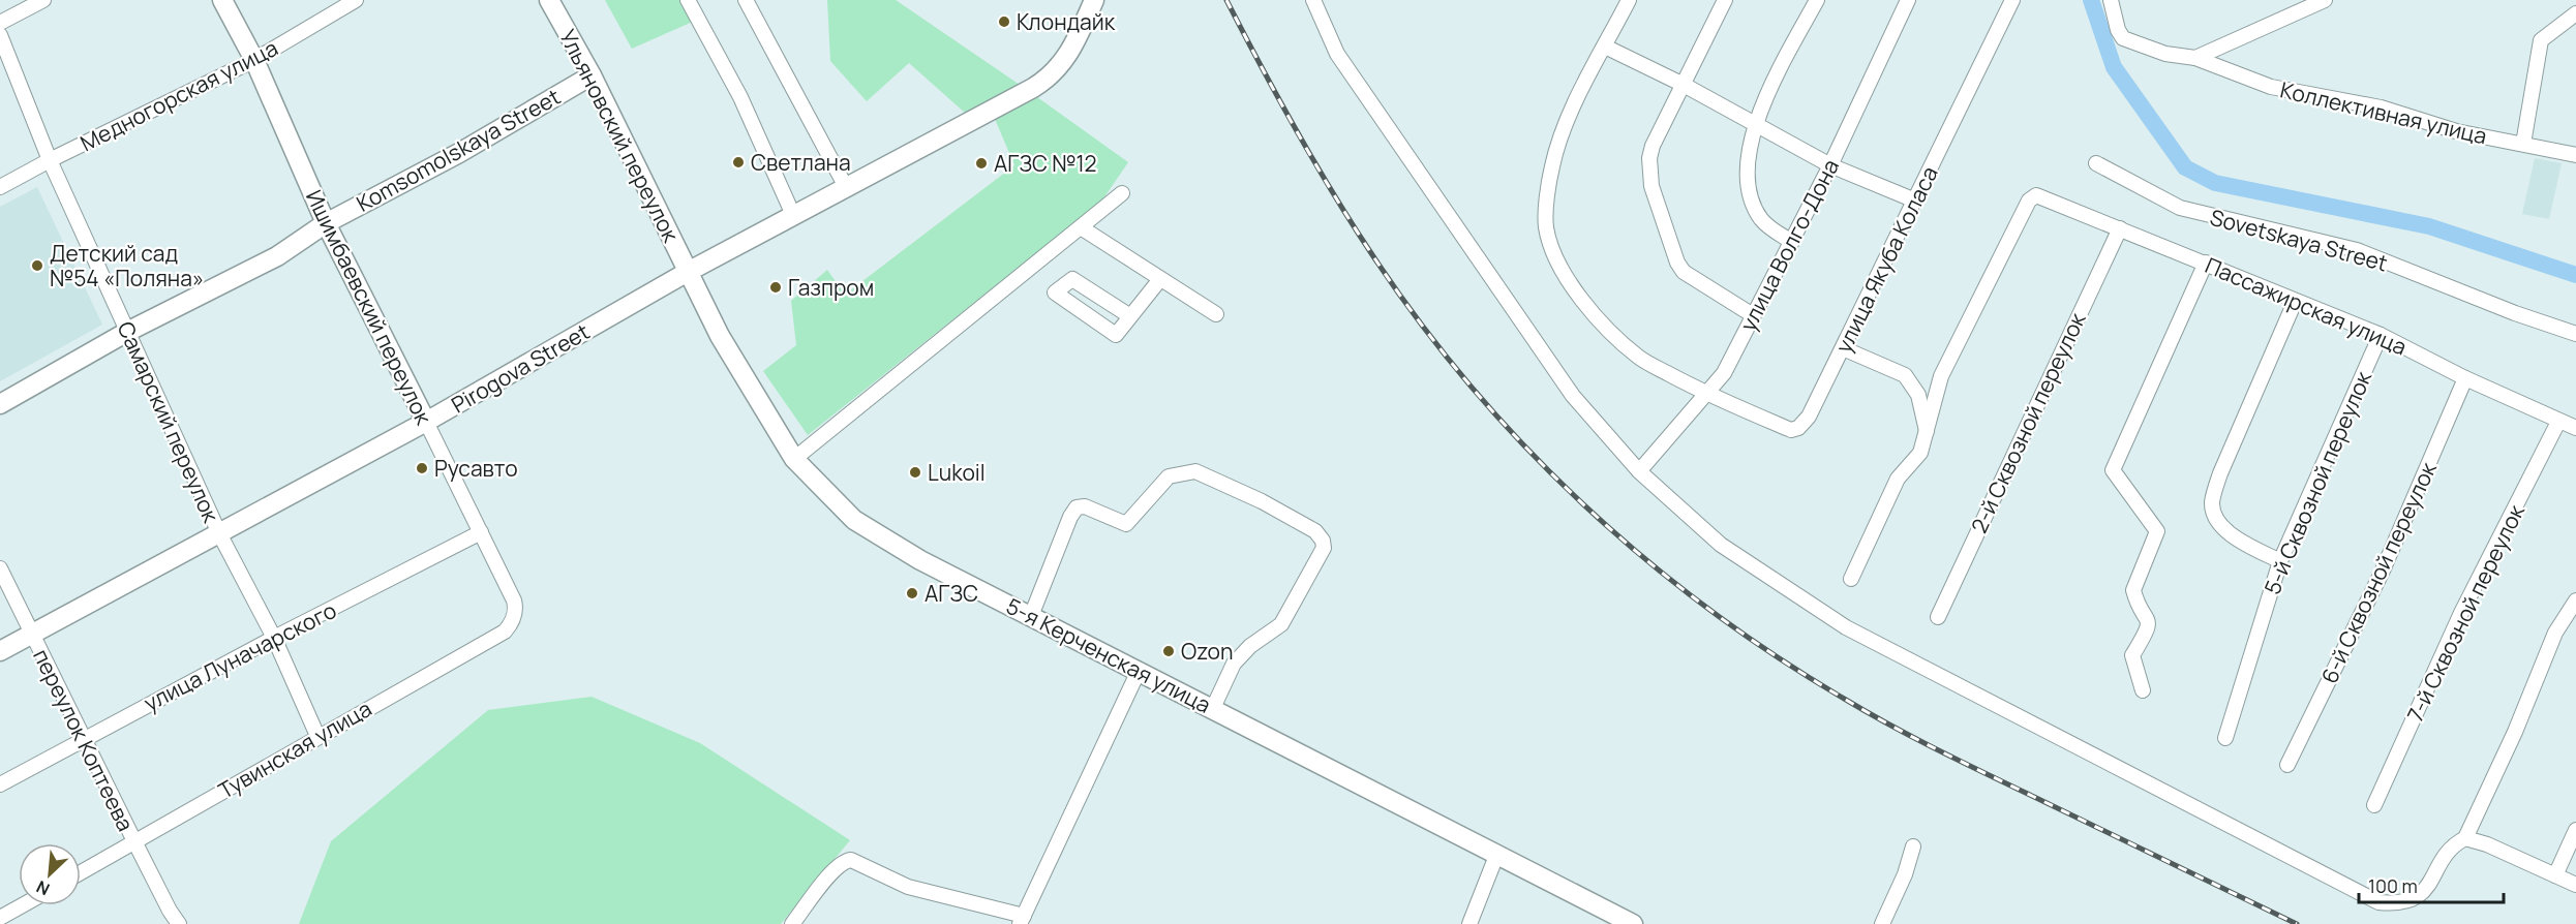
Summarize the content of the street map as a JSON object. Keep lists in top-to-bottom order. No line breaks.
{"streets":{"main road":["Ульяновский переулок","Komsomolskaya Street","Ишимбаевский переулок","Pirogova Street","5-я Керченская улица"],"street":["Медногорская улица","Коллективная улица","Sovetskaya Street","улица Волго-Дона","улица Якуба Коласа","Пассажирская улица","Самарский переулок","2-й Сквозной переулок","5-й Сквозной переулок","6-й Сквозной переулок","7-й Сквозной переулок","улица Луначарского","переулок Коптеева","Тувинская улица"]},"crossings":[["Медногорская улица","Ишимбаевский переулок"],["Медногорская улица","Самарский переулок"],["Ульяновский переулок","Komsomolskaya Street"],["Ульяновский переулок","Pirogova Street"],["Ульяновский переулок","5-я Керченская улица"],["Komsomolskaya Street","Ишимбаевский переулок"],["Komsomolskaya Street","Самарский переулок"],["улица Волго-Дона","улица Якуба Коласа"],["Пассажирская улица","2-й Сквозной переулок"],["Пассажирская улица","5-й Сквозной переулок"],["Пассажирская улица","6-й Сквозной переулок"],["Пассажирская улица","7-й Сквозной переулок"],["Ишимбаевский переулок","Pirogova Street"],["Ишимбаевский переулок","улица Луначарского"],["Ишимбаевский переулок","Тувинская улица"],["Pirogova Street","Самарский переулок"],["Pirogova Street","5-я Керченская улица"],["Pirogova Street","переулок Коптеева"],["Самарский переулок","улица Луначарского"],["Самарский переулок","Тувинская улица"],["улица Луначарского","переулок Коптеева"],["переулок Коптеева","Тувинская улица"]],"places":["Клондайк","Светлана","АГЗС №12","Детский сад №54 «Поляна»","Газпром","Русавто","Lukoil","АГЗС","Ozon"],"scale_bar":"100 m","north":"bottom left"}
